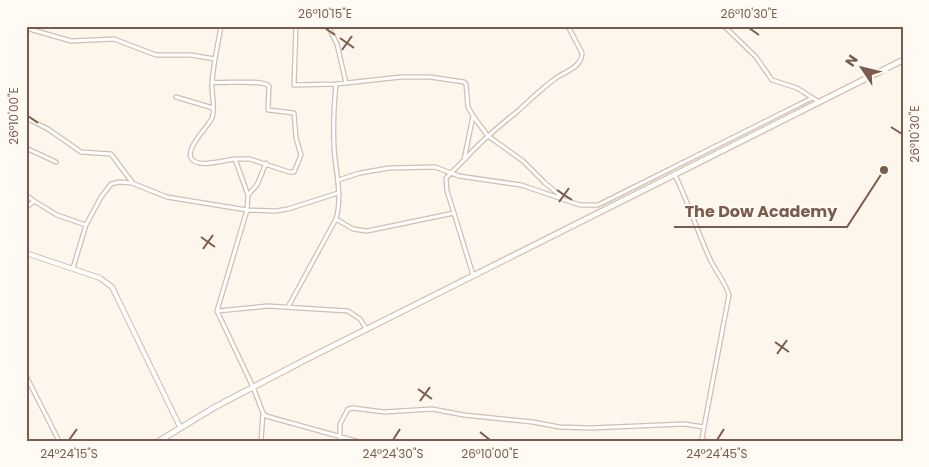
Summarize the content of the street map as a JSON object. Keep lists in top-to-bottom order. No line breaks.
{"places":["The Dow Academy"],"north":"top left","coordinates":["26°10'15\"E","26°10'30\"E","26°10'00\"E","24°24'15\"S","24°24'30\"S","24°24'45\"S"]}
